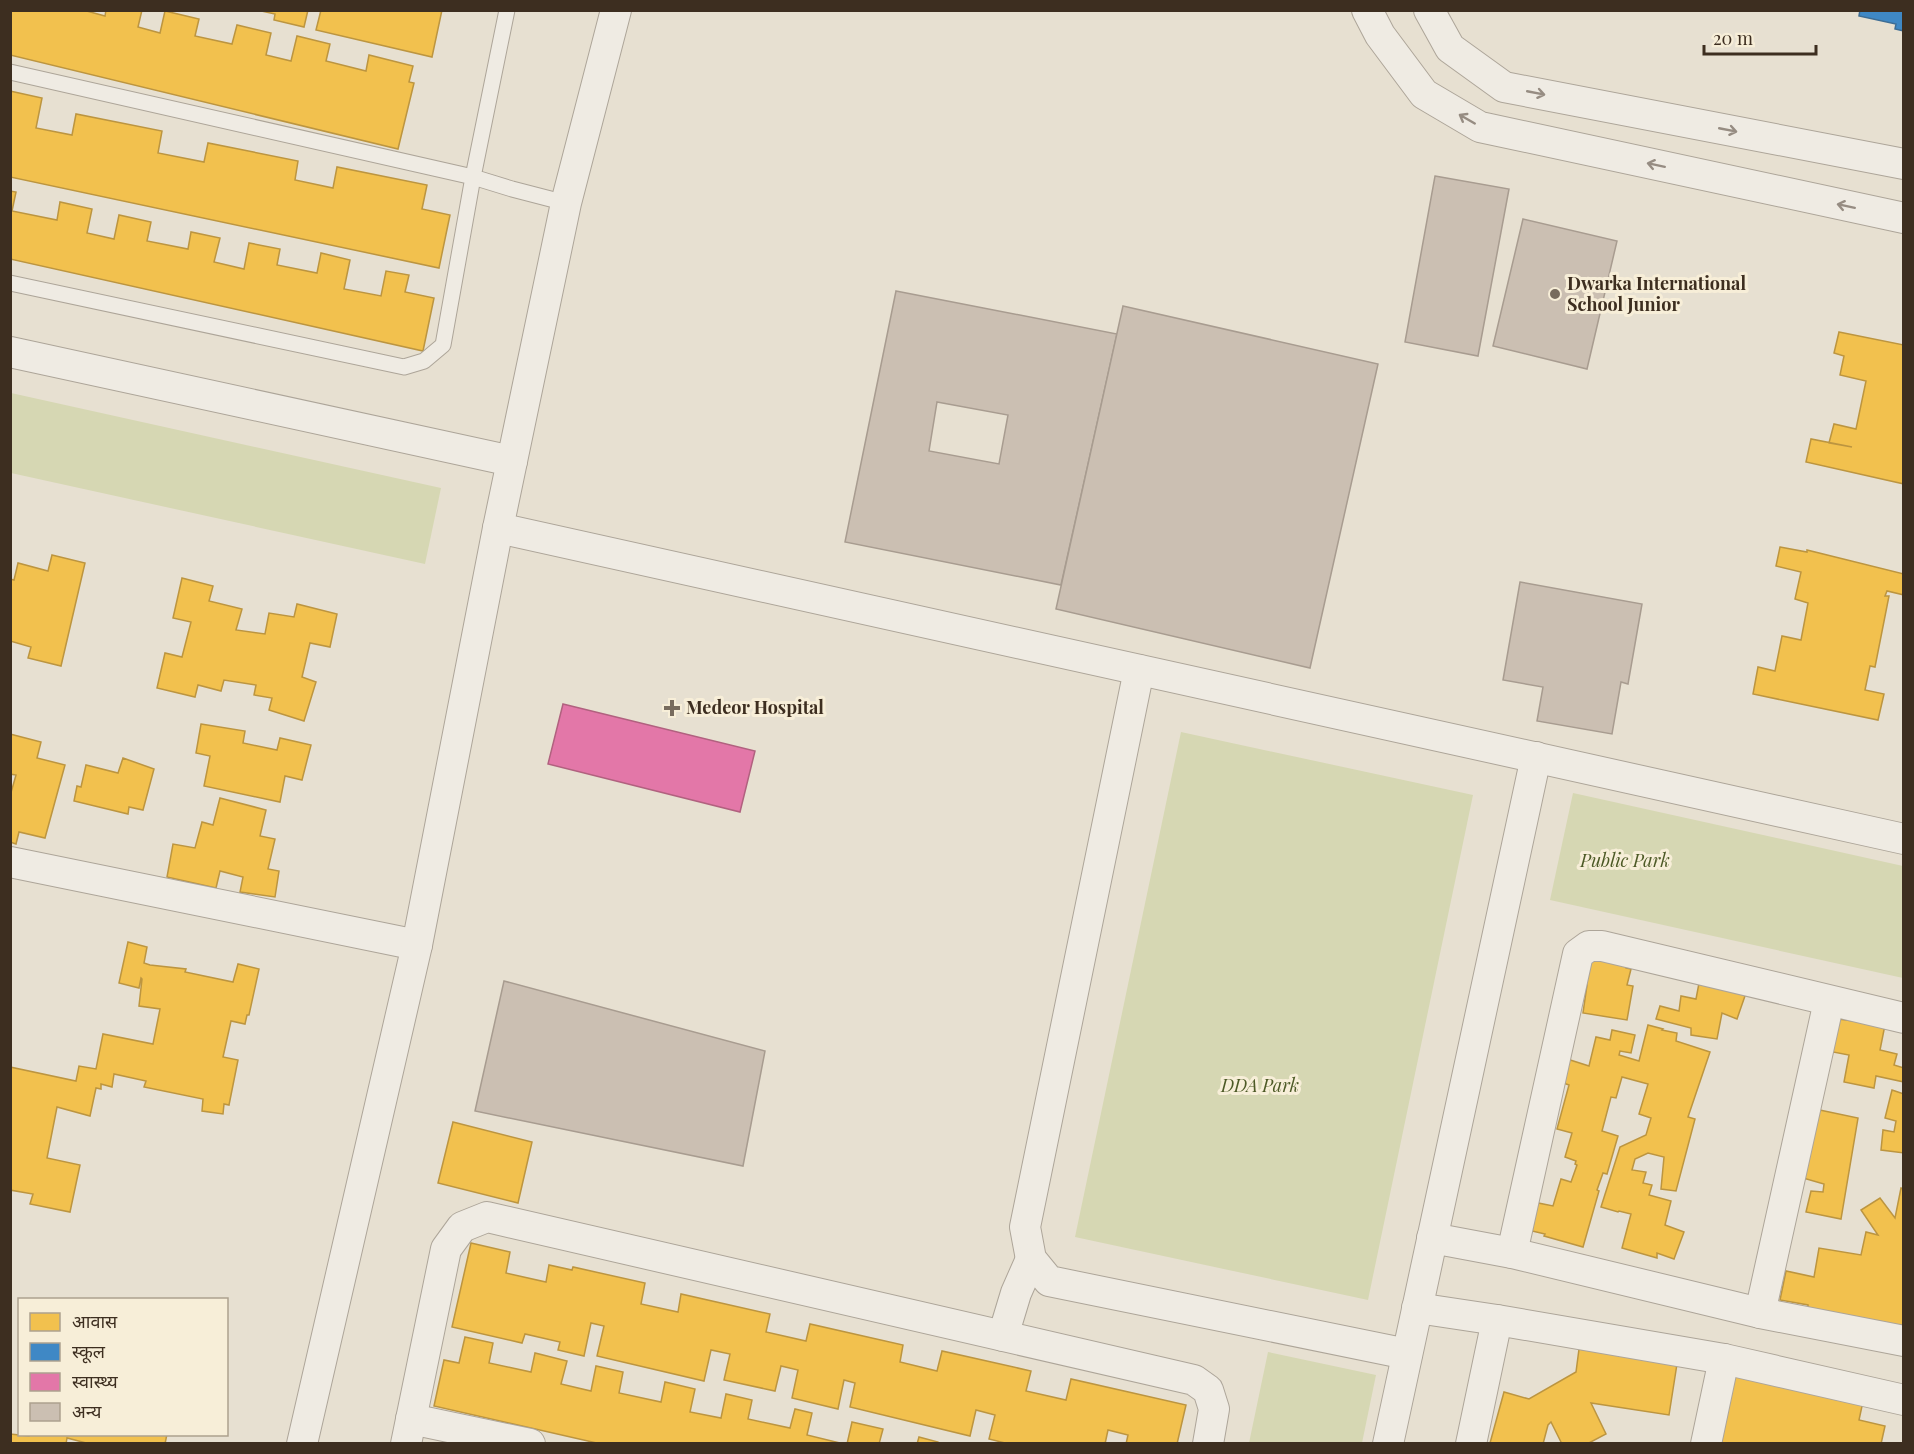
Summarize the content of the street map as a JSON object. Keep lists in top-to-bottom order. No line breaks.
{"parks":["Public Park","DDA Park"],"places":{"other":["Dwarka International School Junior"],"health":["Medeor Hospital"]},"legend":["आवास","स्कूल","स्वास्थ्य","अन्य"],"scale_bar":"20 m"}
